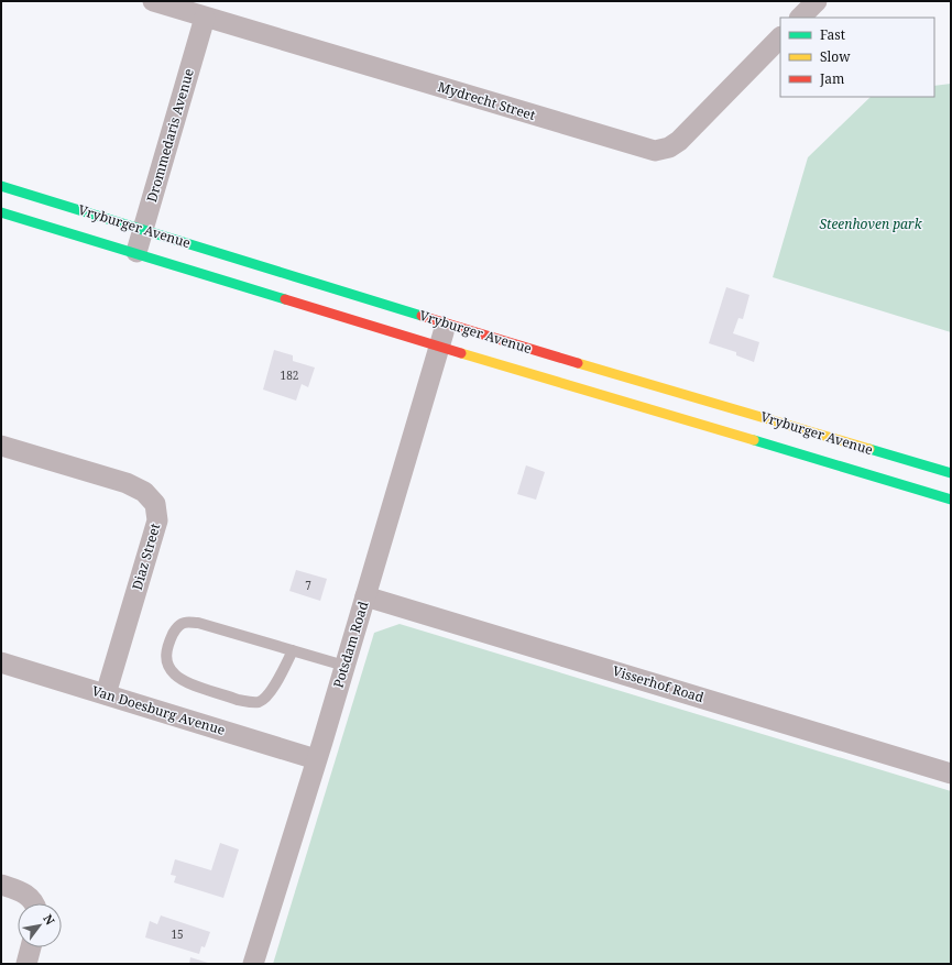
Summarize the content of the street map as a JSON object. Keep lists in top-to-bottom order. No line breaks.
{"streets":{"street":["Mydrecht Street","Drommedaris Avenue","Vryburger Avenue","Diaz Street","Potsdam Road","Visserhof Road","Van Doesburg Avenue"]},"crossings":[["Mydrecht Street","Drommedaris Avenue"],["Drommedaris Avenue","Vryburger Avenue"],["Vryburger Avenue","Potsdam Road"],["Diaz Street","Van Doesburg Avenue"],["Potsdam Road","Visserhof Road"],["Potsdam Road","Van Doesburg Avenue"]],"parks":["Steenhoven park"],"house_numbers":["182","7","15"],"legend":["Fast","Slow","Jam"],"north":"top right"}
